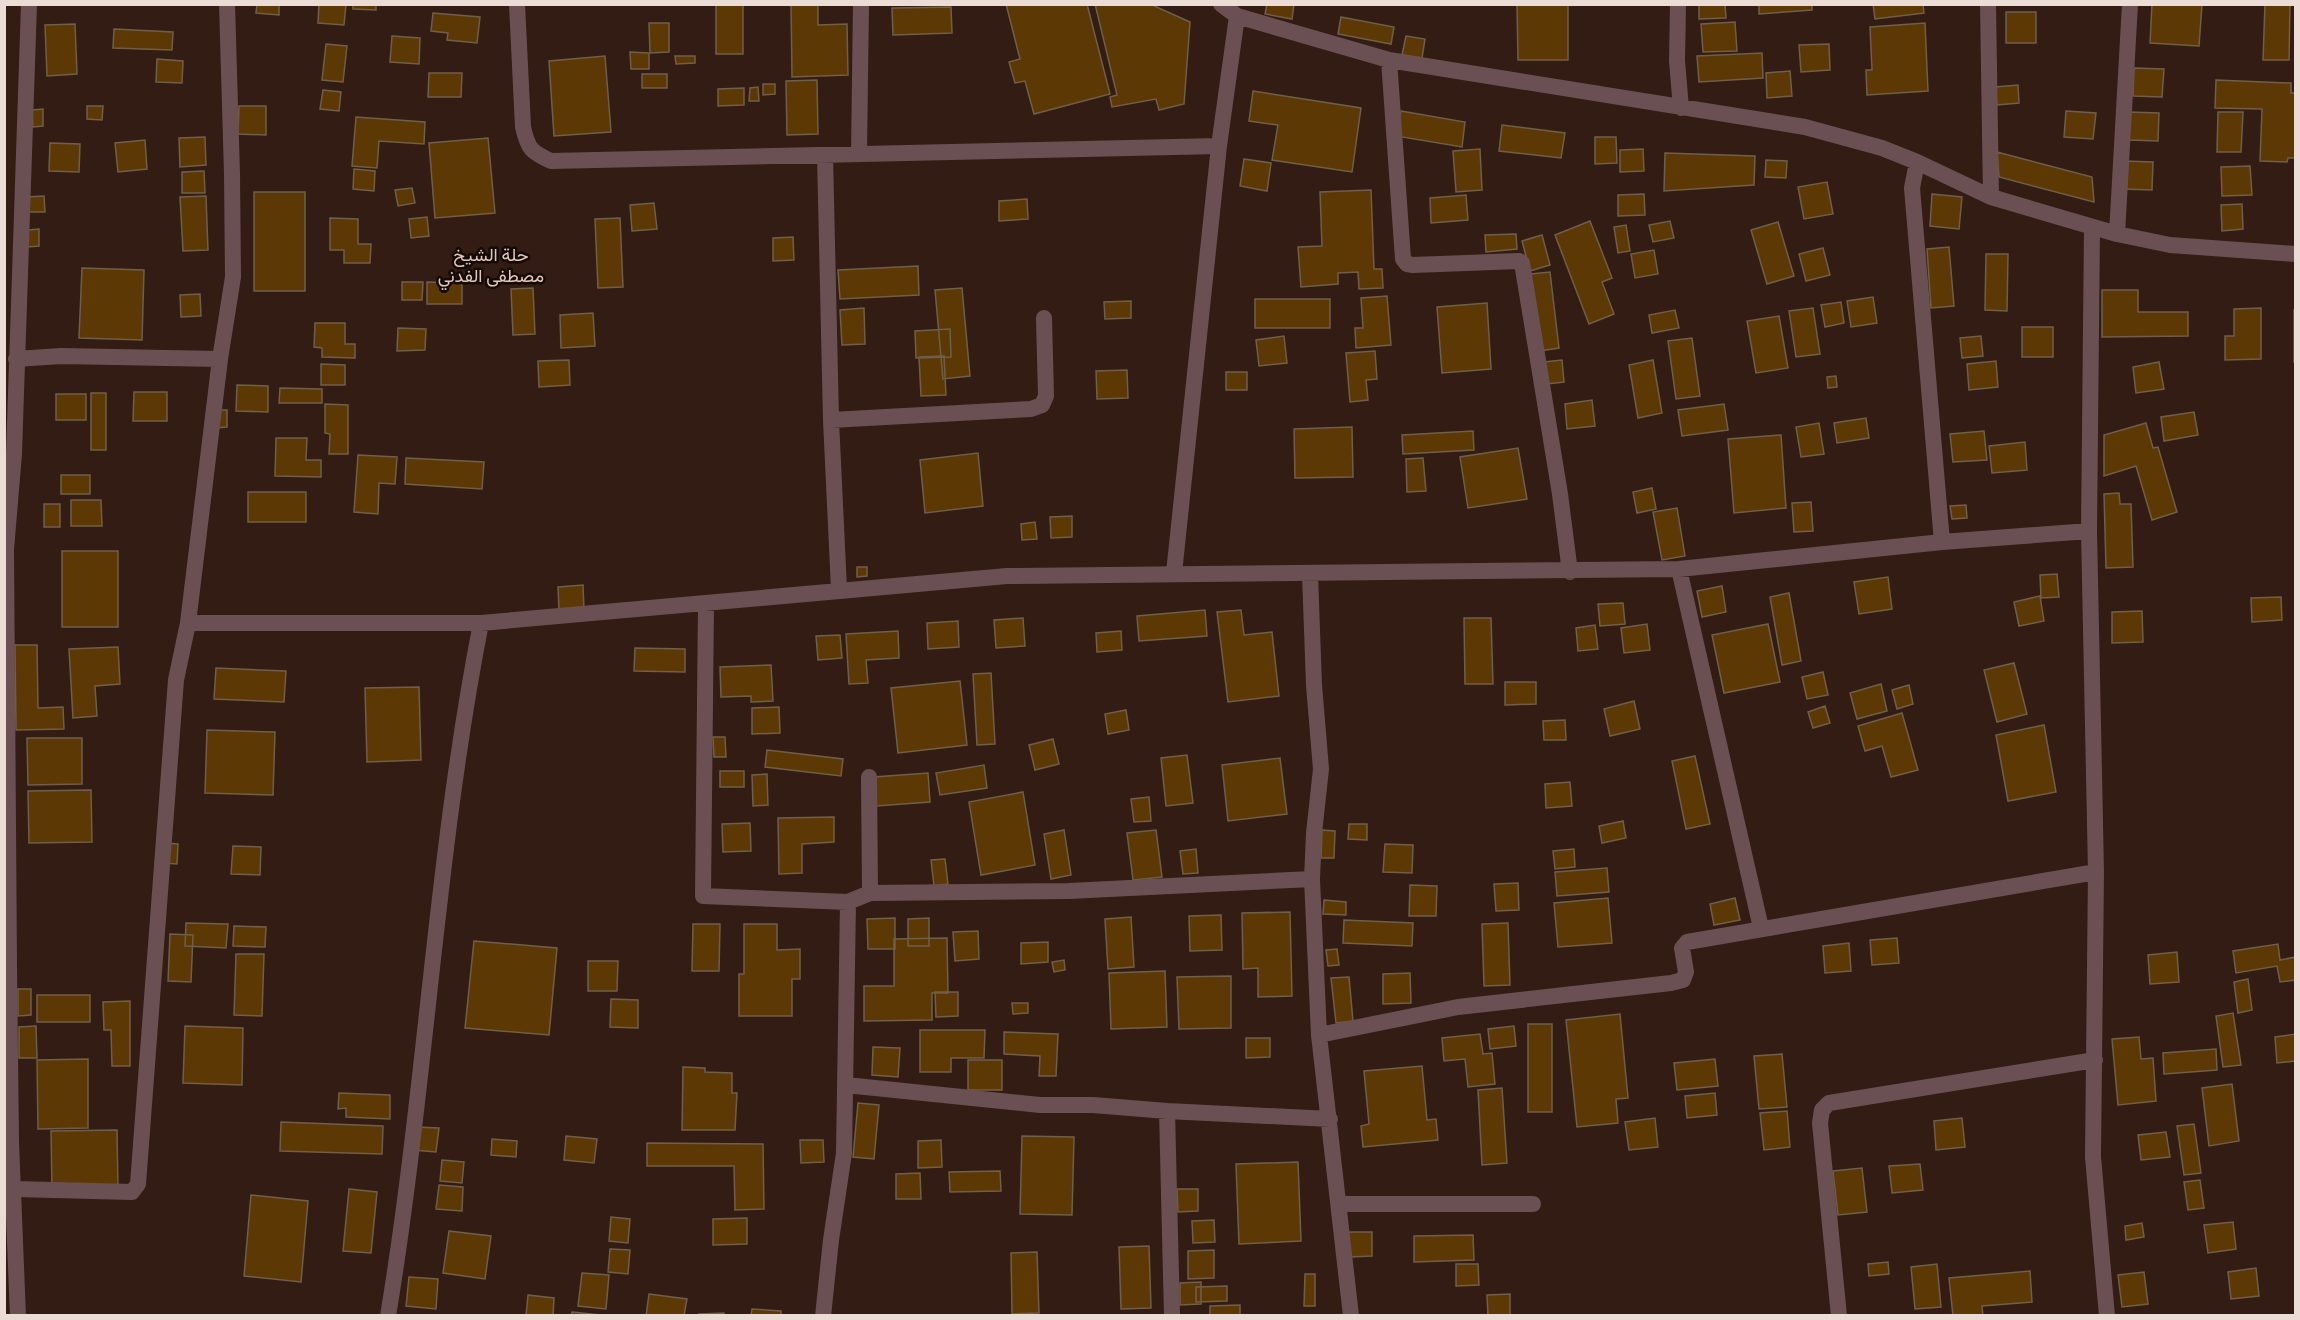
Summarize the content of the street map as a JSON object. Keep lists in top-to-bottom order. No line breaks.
{"districts":["حلة الشيخ مصطفى الفدني"]}
